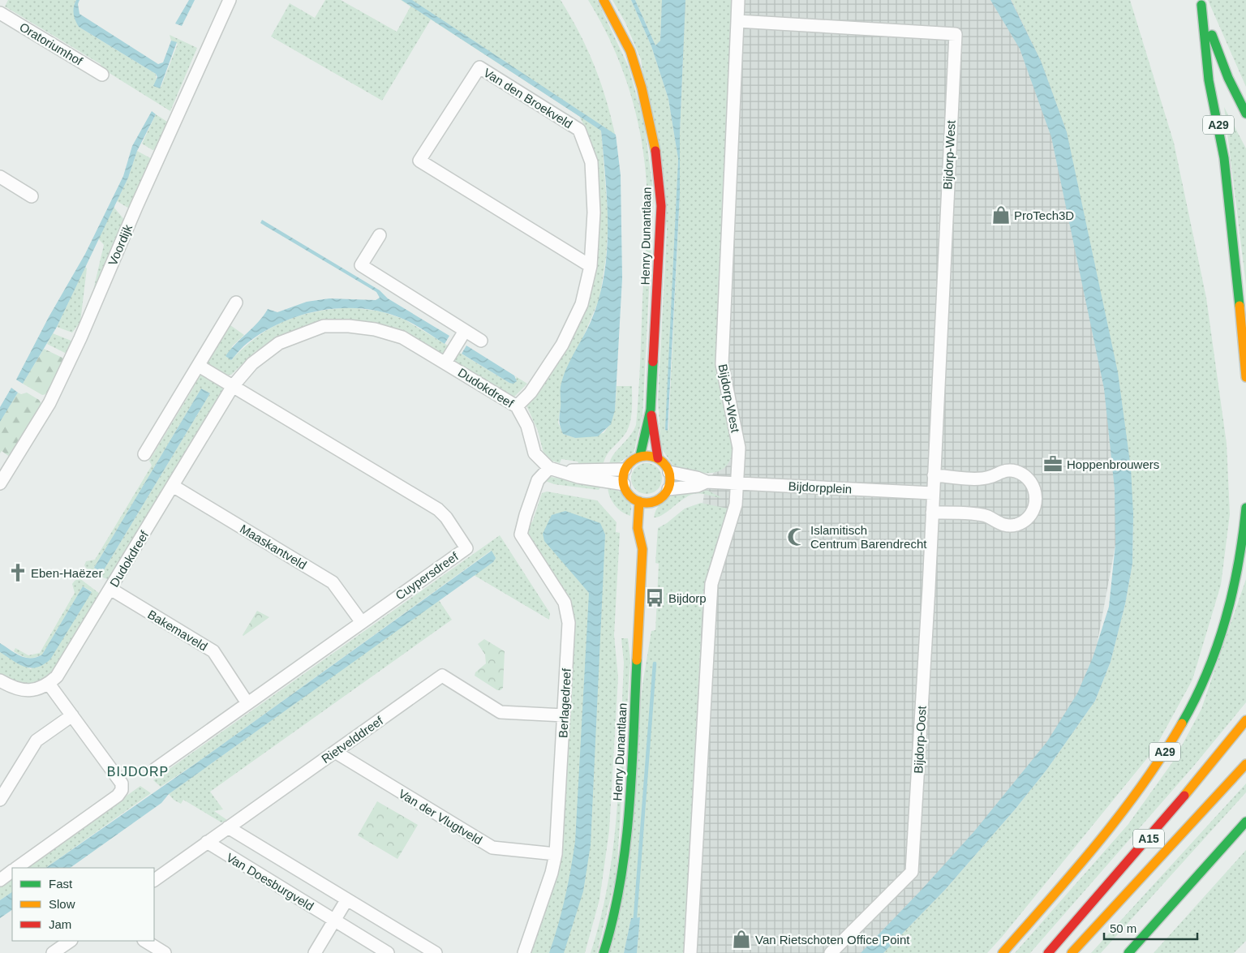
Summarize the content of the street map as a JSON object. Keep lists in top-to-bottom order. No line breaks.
{"streets":{"main road":["A29","Henry Dunantlaan","A15"],"street":["Oratoriumhof","Van den Broekveld","Bijdorp-West","Voordijk","Dudokdreef","Bijdorpplein","Maaskantveld","Cuypersdreef","Bakemaveld","Berlagedreef","Rietvelddreef","Bijdorp-Oost","Van der Vlugtveld","Van Doesburgveld"]},"crossings":[["Van den Broekveld","Dudokdreef"],["Bijdorp-West","Bijdorpplein"],["Bijdorp-West","Bijdorp-Oost"],["Henry Dunantlaan","Bijdorpplein"],["Dudokdreef","Maaskantveld"],["Dudokdreef","Cuypersdreef"],["Dudokdreef","Bakemaveld"],["Dudokdreef","Berlagedreef"],["Bijdorpplein","Bijdorp-Oost"],["Maaskantveld","Cuypersdreef"],["Cuypersdreef","Bakemaveld"],["Berlagedreef","Rietvelddreef"],["Berlagedreef","Van der Vlugtveld"],["Rietvelddreef","Van der Vlugtveld"],["Rietvelddreef","Van Doesburgveld"]],"districts":["BIJDORP"],"places":{"shop":["ProTech3D","Van Rietschoten Office Point"],"office":["Hoppenbrouwers"],"mosque":["Islamitisch Centrum Barendrecht"],"church":["Eben-Haëzer"],"bus stop":["Bijdorp"]},"legend":["Fast","Slow","Jam"],"scale_bar":"50 m"}
